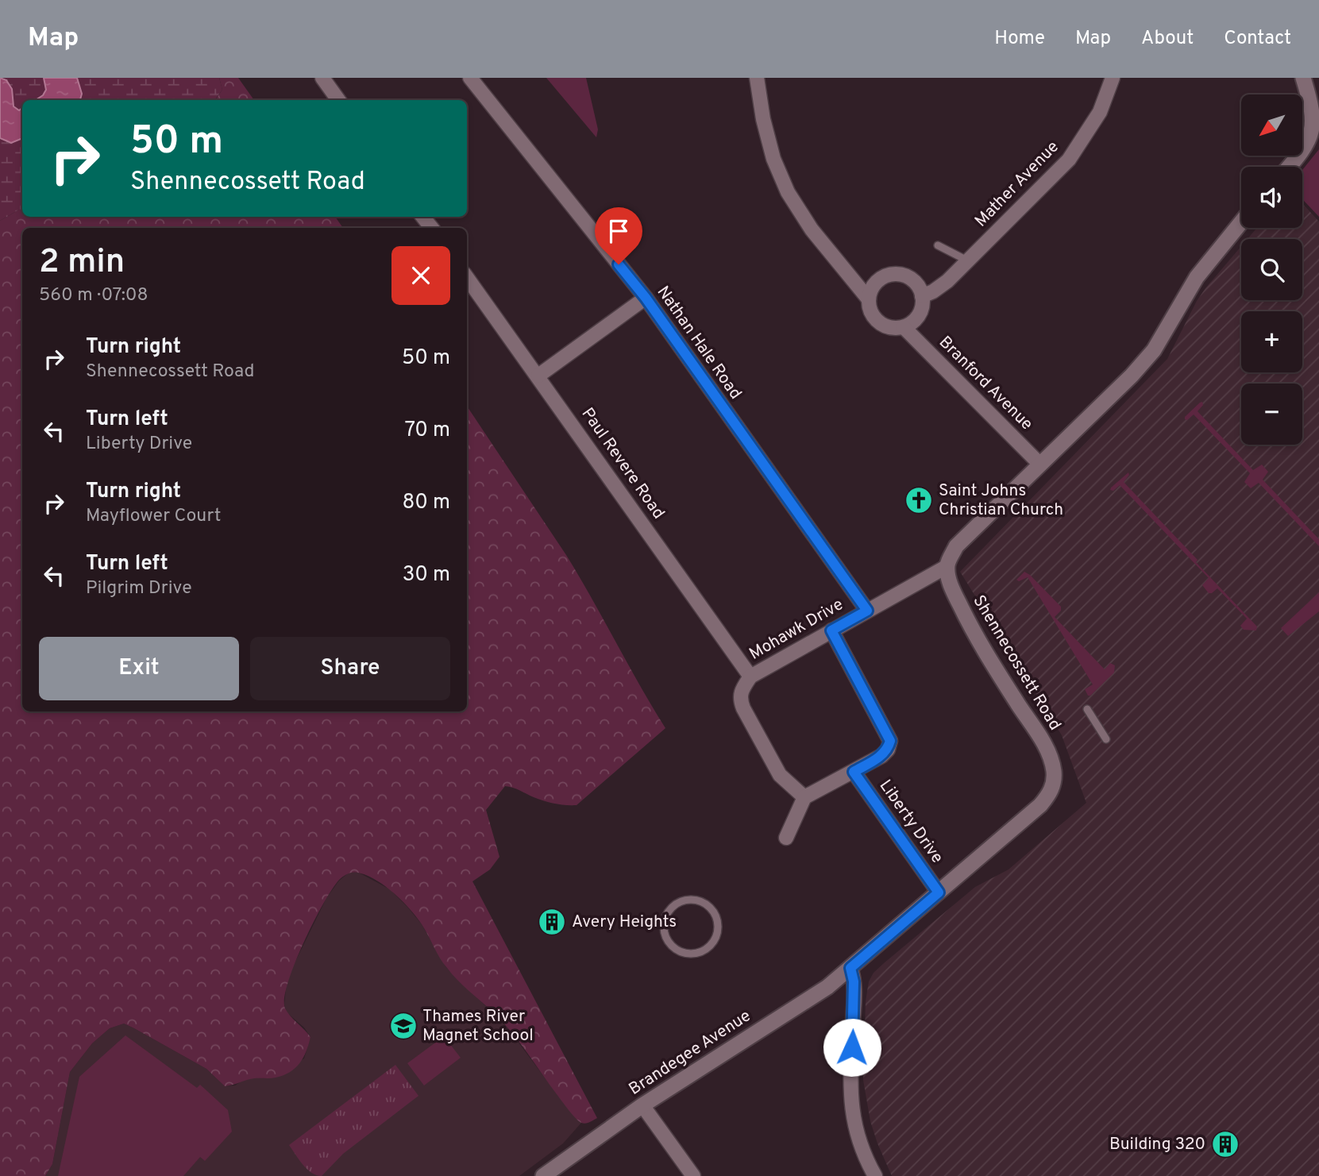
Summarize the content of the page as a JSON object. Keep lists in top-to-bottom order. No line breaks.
{"streets":{"street":["Mather Avenue","Nathan Hale Road","Branford Avenue","Paul Revere Road","Mohawk Drive","Shennecossett Road","Liberty Drive","Brandegee Avenue"]},"crossings":[["Mather Avenue","Branford Avenue"],["Nathan Hale Road","Mohawk Drive"],["Paul Revere Road","Mohawk Drive"],["Mohawk Drive","Shennecossett Road"],["Shennecossett Road","Liberty Drive"],["Shennecossett Road","Brandegee Avenue"]],"places":{"church":["Saint Johns Christian Church"],"building":["Avery Heights","Building 320"],"school or university":["Thames River Magnet School"]},"north":"bottom left","page":{"header":"Map","nav":["Home","Map","About","Contact"],"map_buttons":["+","−"],"turn":["50 m","Shennecossett Road"],"heading":["2 min","560 m · 07:08"],"list":[{"name":"Turn right","note":"Shennecossett Road","value":"50 m"},{"name":"Turn left","note":"Liberty Drive","value":"70 m"},{"name":"Turn right","note":"Mayflower Court","value":"80 m"},{"name":"Turn left","note":"Pilgrim Drive","value":"30 m"}],"buttons":["Exit","Share"]}}
